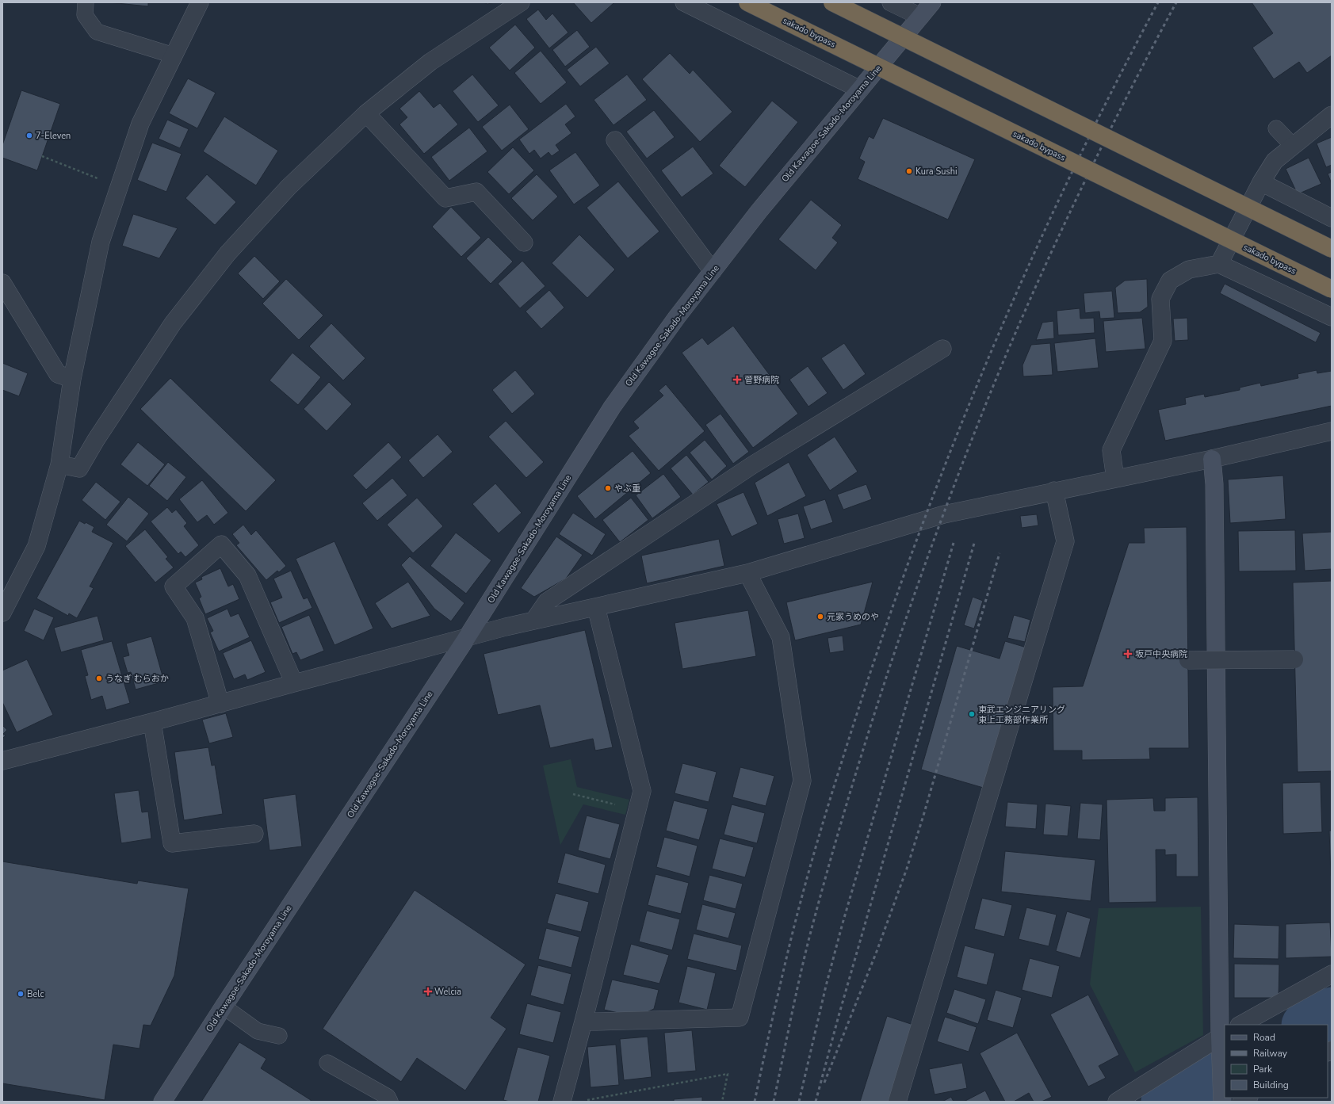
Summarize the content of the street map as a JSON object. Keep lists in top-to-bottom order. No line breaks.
{"streets":{"highway":["sakado bypass"],"street":["Old Kawagoe-Sakado-Moroyama Line"]},"places":{"other":["7-Eleven","Kura Sushi","やぶ重","元家うめのや","うなぎ むらおか","東武エンジニアリング 東上工務部作業所","Belc"],"health":["菅野病院","坂戸中央病院","Welcia"]},"legend":["Road","Railway","Park","Building"]}
